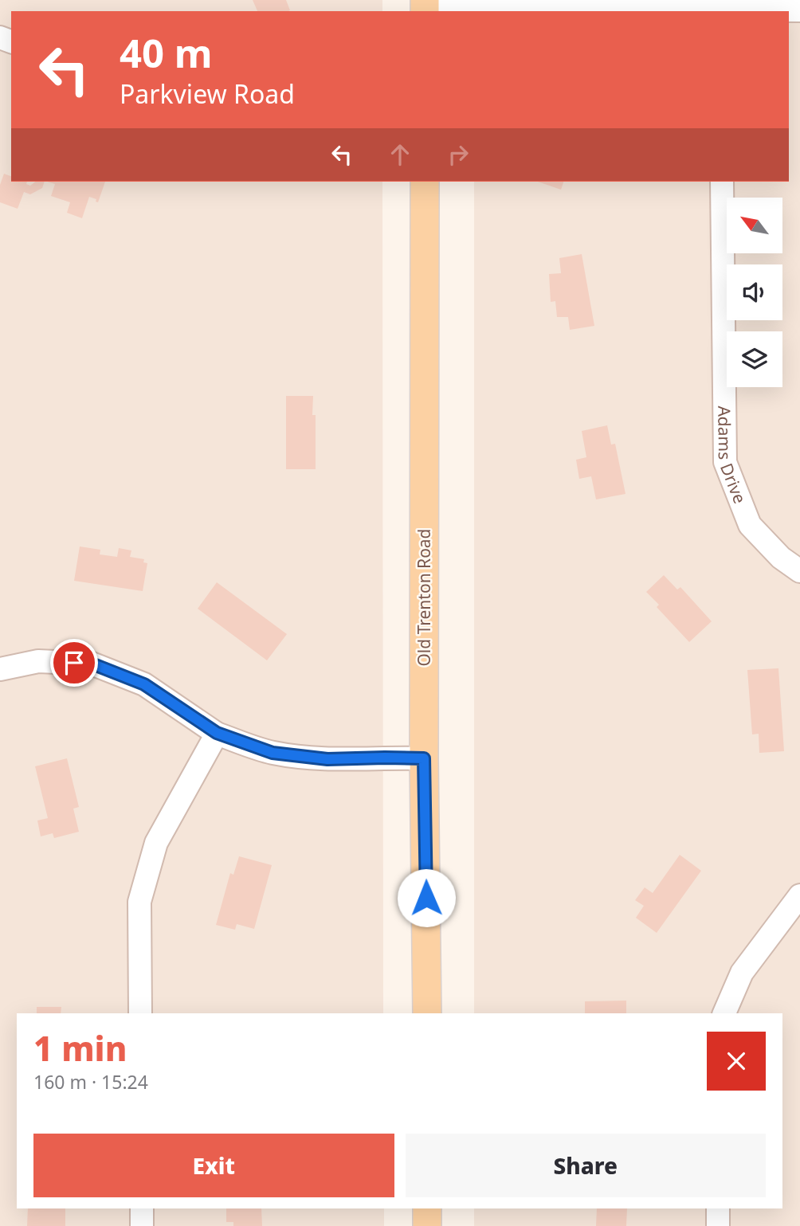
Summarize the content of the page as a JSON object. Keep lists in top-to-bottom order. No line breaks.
{"streets":{"main road":["Old Trenton Road"],"street":["Adams Drive"]},"north":"top left","page":{"turn":["40 m","Parkview Road"],"heading":["1 min","160 m · 15:24"],"buttons":["Exit","Share"]}}
